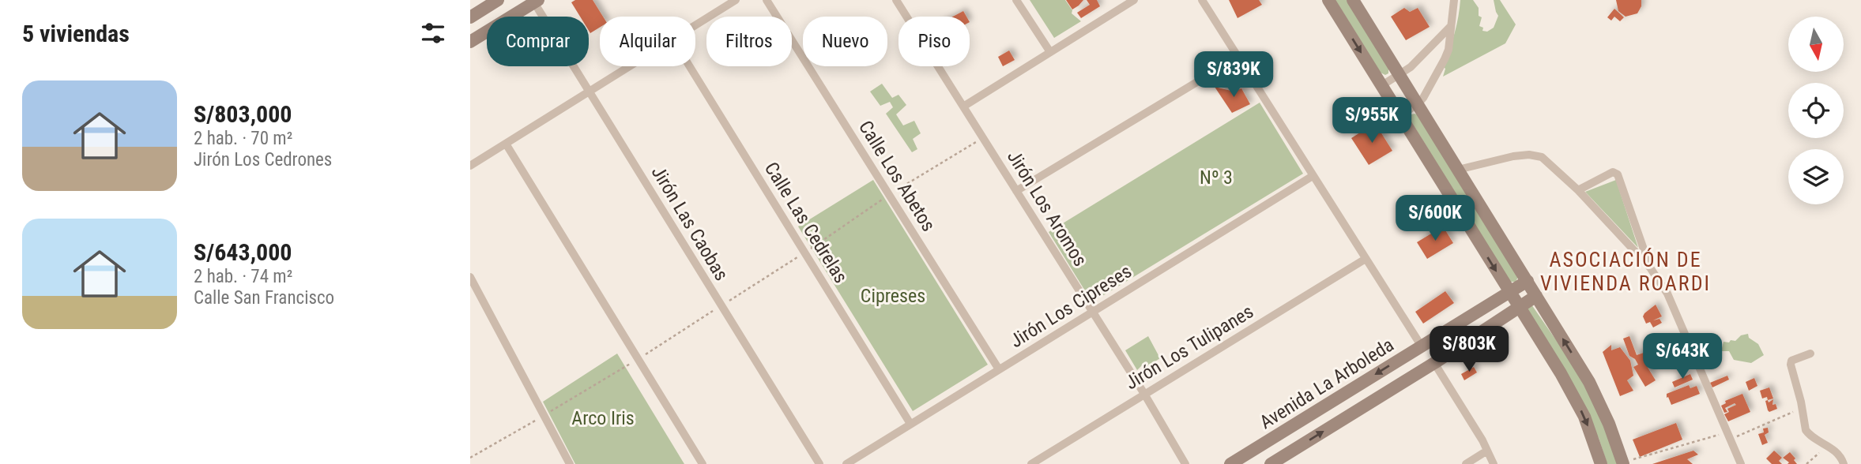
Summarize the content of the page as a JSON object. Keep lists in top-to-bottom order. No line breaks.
{"streets":{"main road":["Avenida La Arboleda"],"street":["Calle Los Abetos","Jirón Los Aromos","Calle Las Cedrelas","Jirón Las Caobas","Jirón Los Cipreses","Jirón Los Tulipanes"]},"crossings":[["Calle Los Abetos","Jirón Los Cipreses"],["Jirón Los Aromos","Jirón Los Cipreses"],["Jirón Los Aromos","Jirón Los Tulipanes"],["Calle Las Cedrelas","Jirón Los Cipreses"]],"districts":["ASOCIACIÓN DE VIVIENDA ROARDI"],"parks":["Nº 3","Cipreses","Arco Iris"],"north":"bottom","page":{"heading":"5 viviendas","chip":["Comprar","Alquilar","Filtros","Nuevo","Piso"],"price":["S/839K","S/955K","S/600K","S/803K","S/643K"],"list":[{"name":"S/803,000","note":"2 hab. · 70 m² · Jirón Los Cedrones"},{"name":"S/643,000","note":"2 hab. · 74 m² · Calle San Francisco"}]}}
